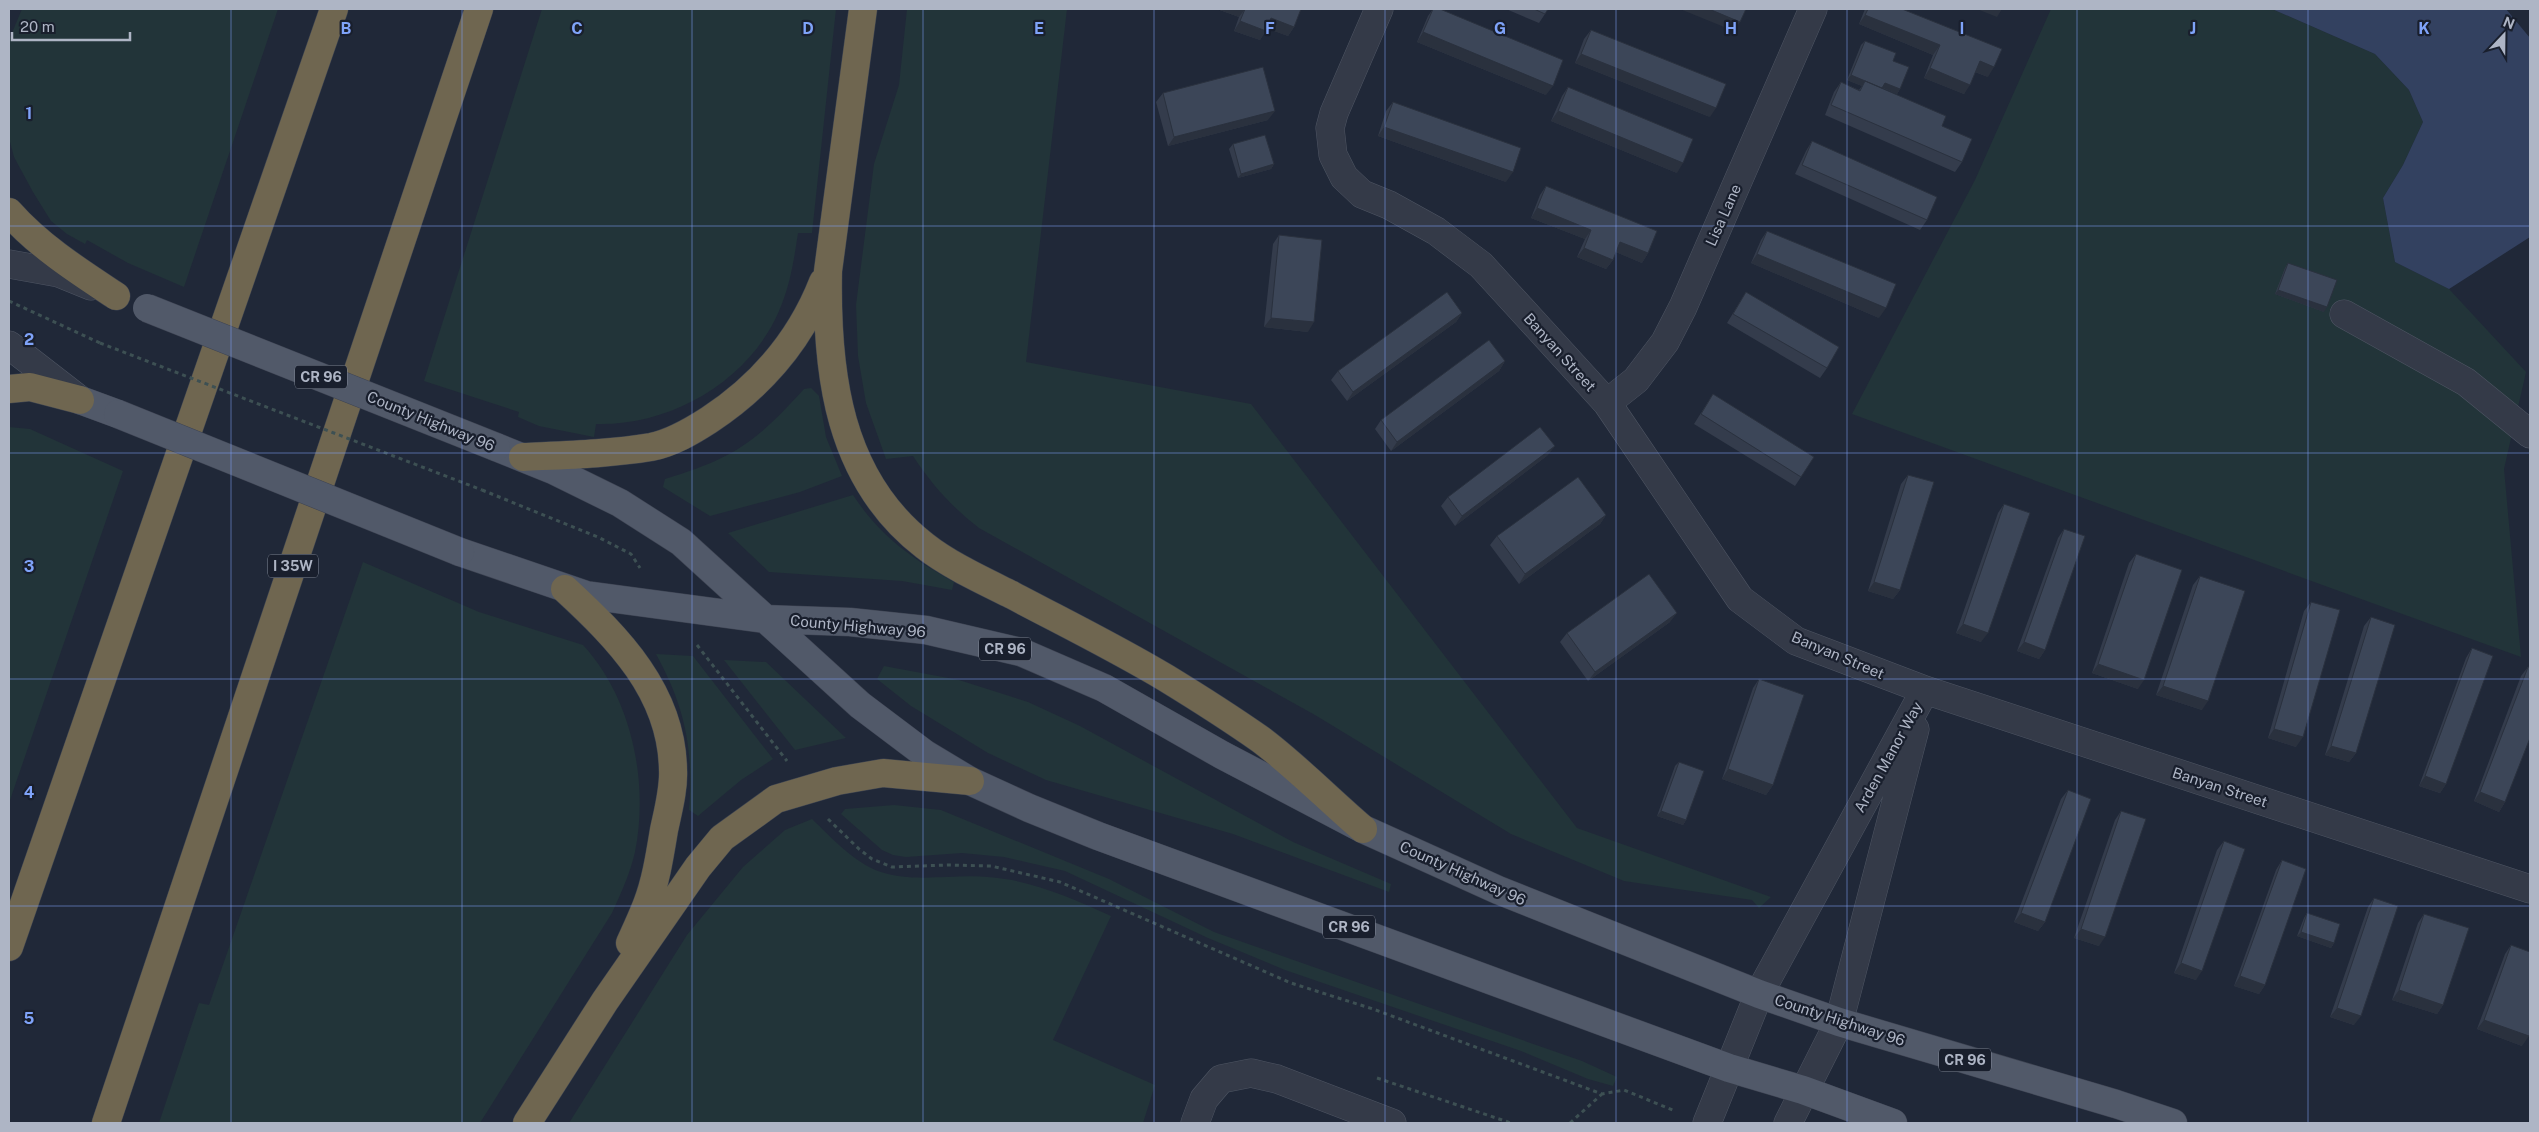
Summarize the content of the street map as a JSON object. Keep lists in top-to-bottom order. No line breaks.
{"streets":{"highway":["I 35W"],"main road":["CR 96","County Highway 96"],"street":["Lisa Lane","Banyan Street","Arden Manor Way"]},"crossings":[["Lisa Lane","Banyan Street"],["Banyan Street","Arden Manor Way"],["County Highway 96","Arden Manor Way"]],"scale_bar":"20 m","north":"top","grid":{"columns":["B","C","D","E","F","G","H","I","J","K"],"rows":["1","2","3","4","5"]}}
